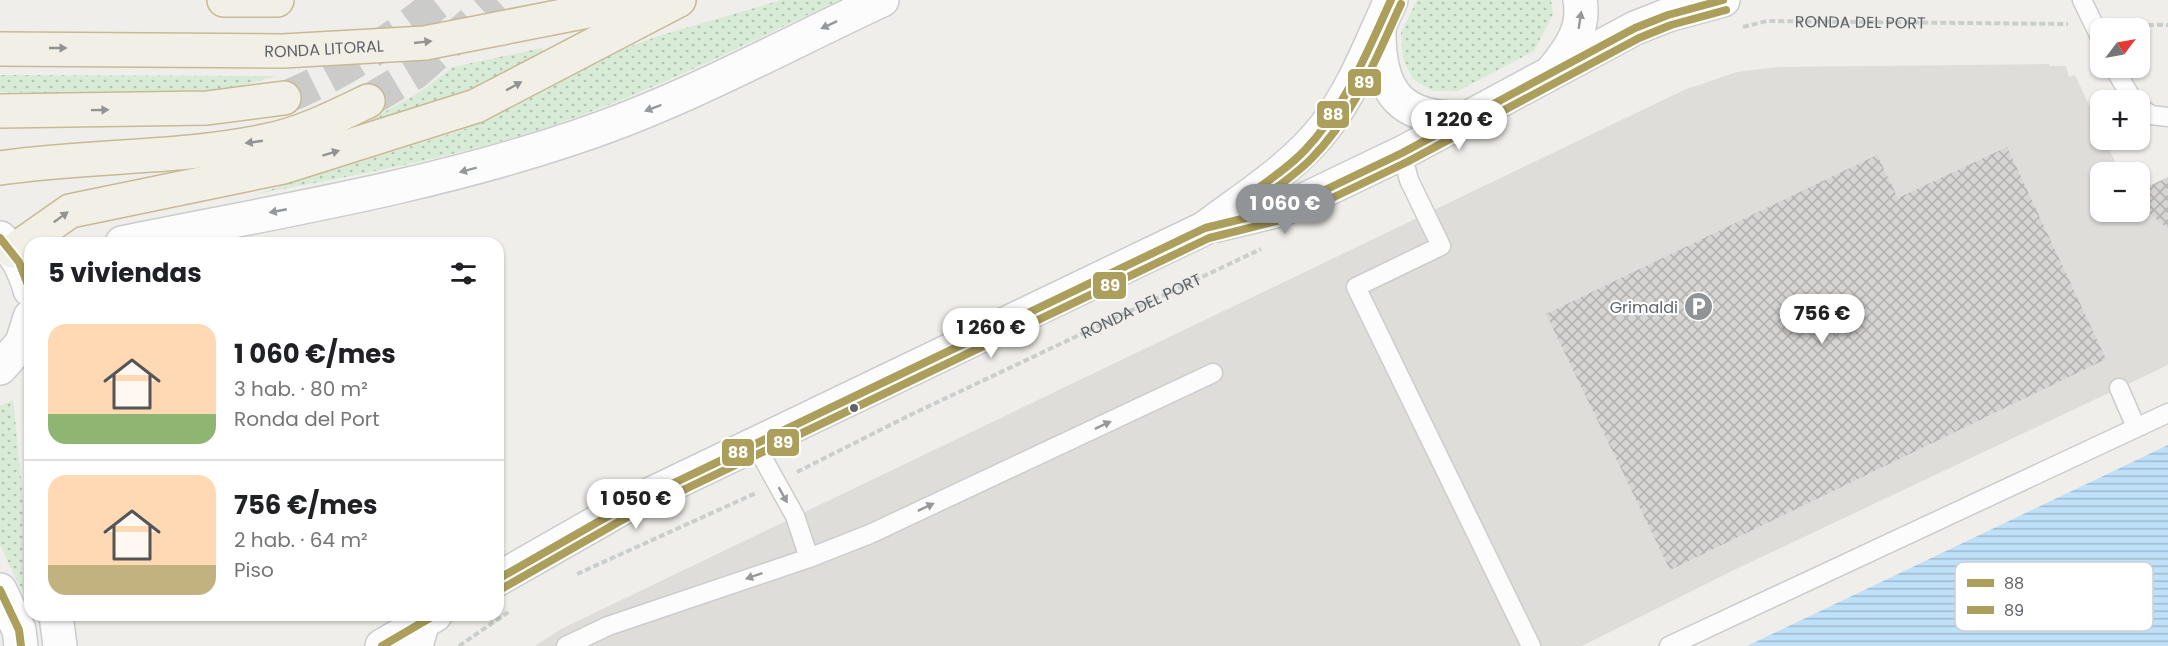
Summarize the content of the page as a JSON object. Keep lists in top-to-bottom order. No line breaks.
{"streets":{"highway":["RONDA LITORAL"],"path":["RONDA DEL PORT"]},"places":{"parking":["Grimaldi"]},"lines":["transit line 88","transit line 89"],"legend":["88","89"],"north":"top right","page":{"map_buttons":["+","−"],"price":["1 220 €","1 060 €","756 €","1 260 €","1 050 €"],"heading":"5 viviendas","list":[{"name":"1 060 €/mes","note":"3 hab. · 80 m² · Ronda del Port"},{"name":"756 €/mes","note":"2 hab. · 64 m² · Piso"}]}}
